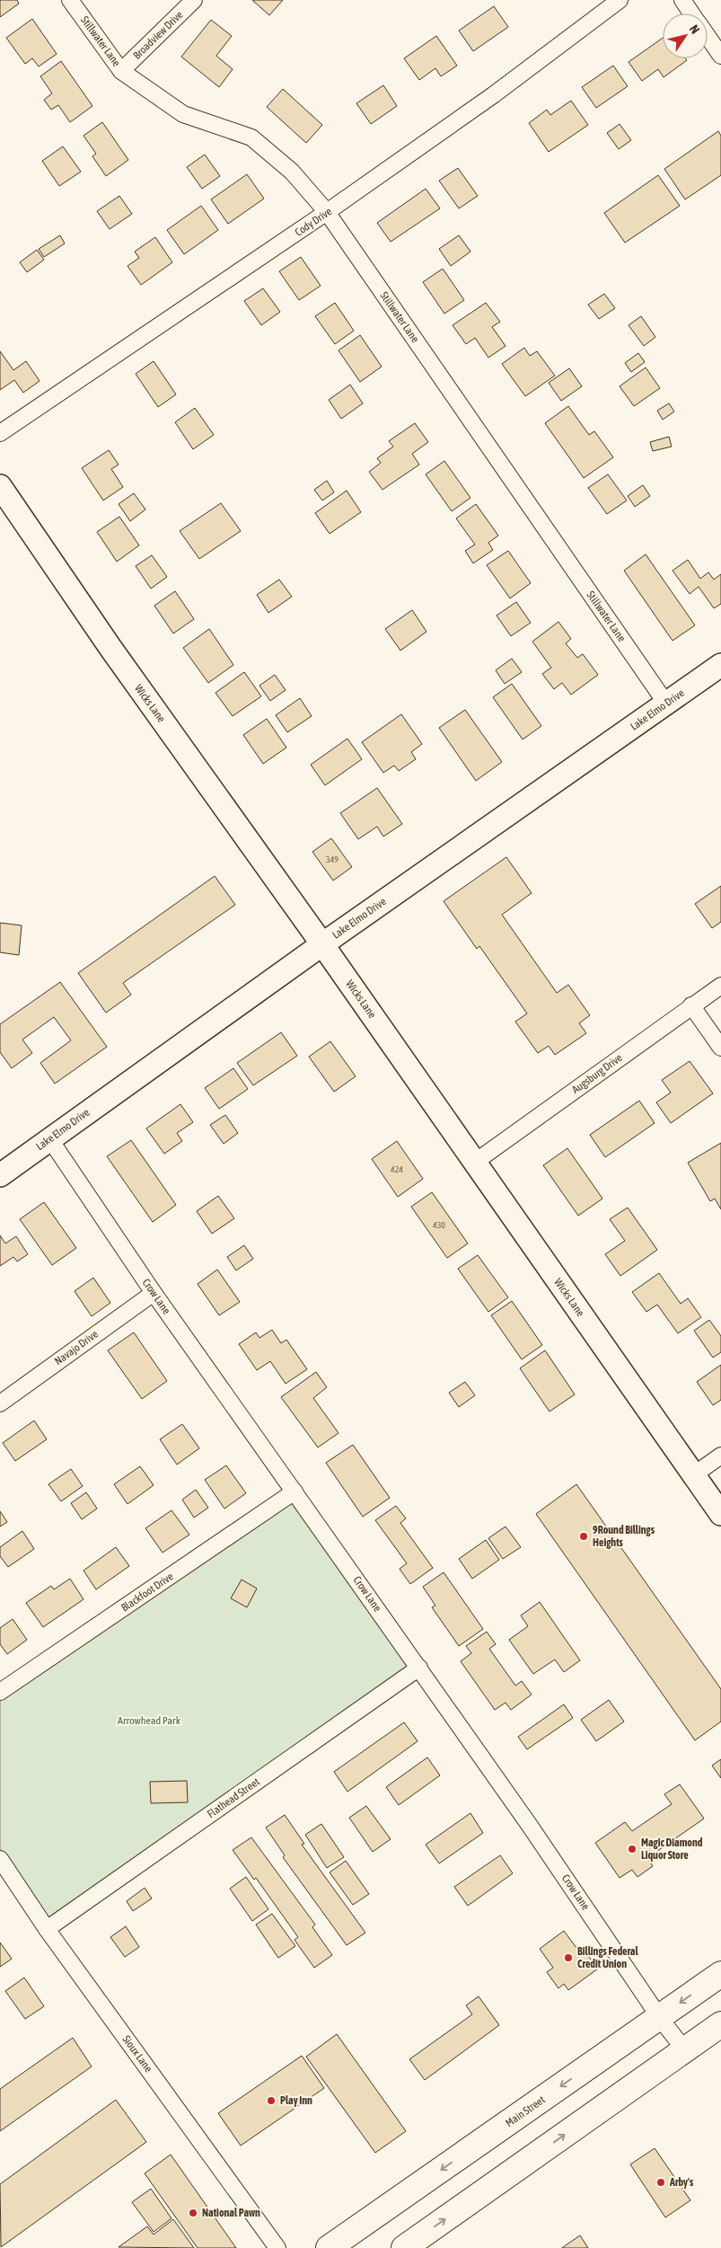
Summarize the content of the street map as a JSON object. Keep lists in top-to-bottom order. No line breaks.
{"streets":{"main road":["Wicks Lane","Lake Elmo Drive","Main Street"],"street":["Broadview Drive","Stillwater Lane","Cody Drive","Augsburg Drive","Crow Lane","Navajo Drive","Blackfoot Drive","Flathead Street","Sioux Lane"]},"crossings":[["Broadview Drive","Stillwater Lane"],["Stillwater Lane","Cody Drive"],["Stillwater Lane","Lake Elmo Drive"],["Wicks Lane","Lake Elmo Drive"],["Wicks Lane","Augsburg Drive"],["Lake Elmo Drive","Crow Lane"],["Crow Lane","Navajo Drive"],["Crow Lane","Blackfoot Drive"],["Crow Lane","Flathead Street"],["Crow Lane","Main Street"],["Flathead Street","Sioux Lane"]],"parks":["Arrowhead Park"],"places":["9Round Billings Heights","Magic Diamond Liquor Store","Billings Federal Credit Union","Play Inn","Arby's","National Pawn"],"house_numbers":["349","424","430"],"north":"top right"}
